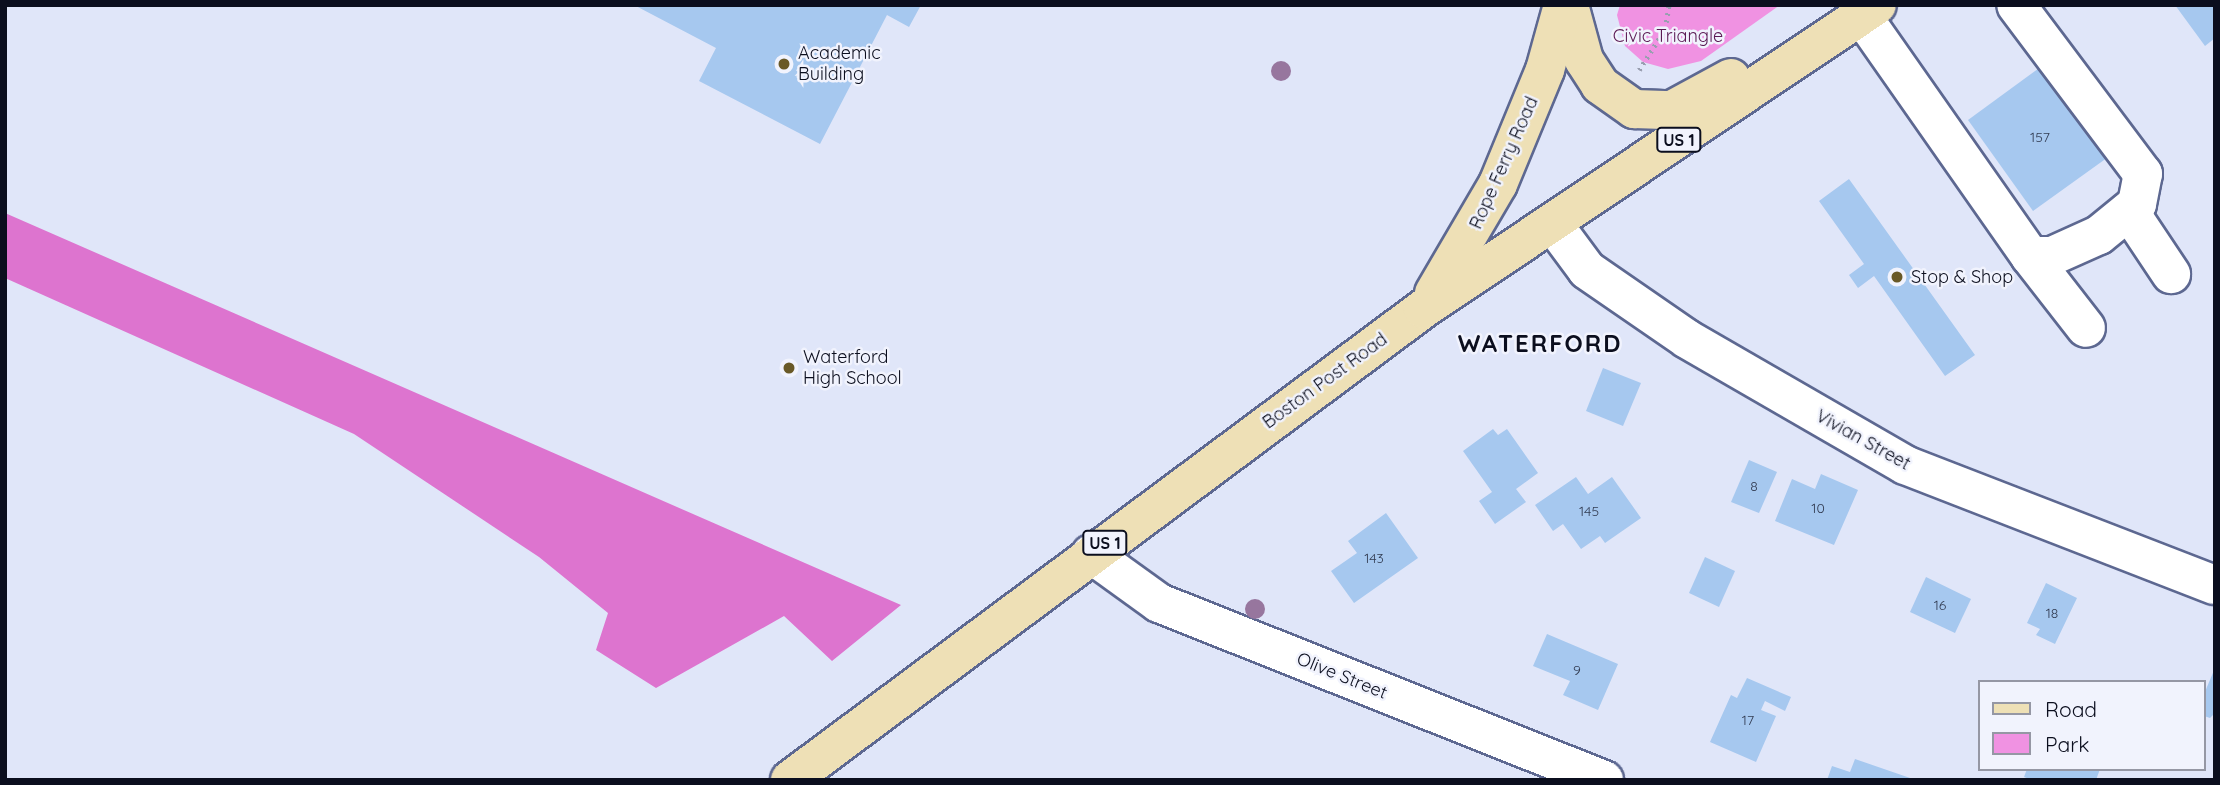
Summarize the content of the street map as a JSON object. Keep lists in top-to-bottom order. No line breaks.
{"streets":{"main road":["US 1","Rope Ferry Road","Boston Post Road"],"street":["Vivian Street","Olive Street"]},"crossings":[["Rope Ferry Road","Boston Post Road"],["Boston Post Road","Vivian Street"],["Boston Post Road","Olive Street"]],"districts":["WATERFORD"],"parks":["Civic Triangle"],"places":["Academic Building","Stop & Shop","Waterford High School"],"house_numbers":["157","8","10","145","143","16","18","9","17"],"legend":["Road","Park"]}
